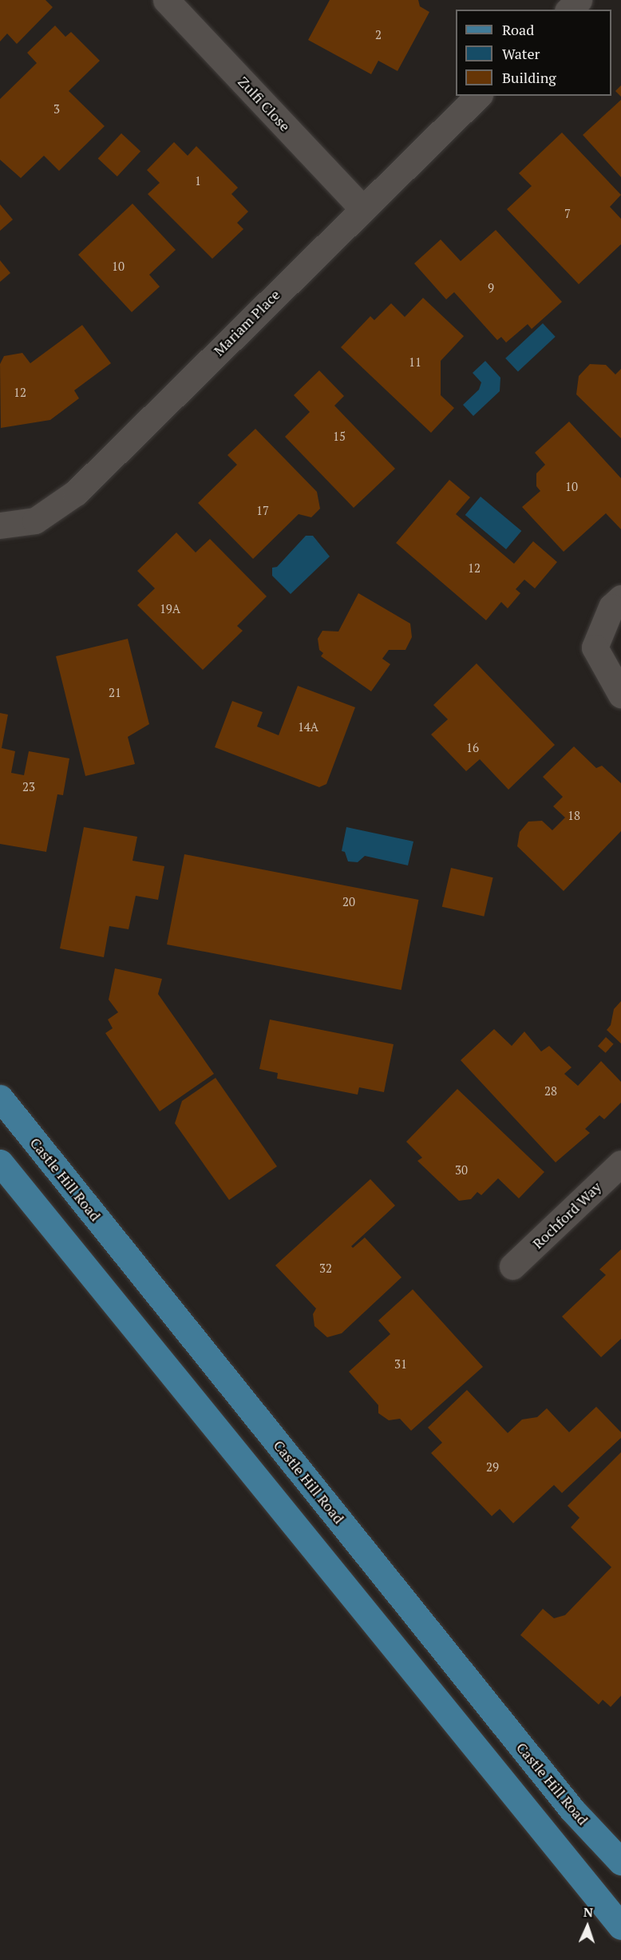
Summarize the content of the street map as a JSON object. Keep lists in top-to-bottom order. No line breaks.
{"streets":{"main road":["Castle Hill Road"],"street":["Zulfi Close","Mariam Place","Rochford Way"]},"crossings":[["Zulfi Close","Mariam Place"]],"house_numbers":["2","3","1","7","10","9","11","12","15","10","17","12","19A","21","14A","16","23","18","20","28","30","32","31","29"],"legend":["Road","Water","Building"],"north":"top"}
